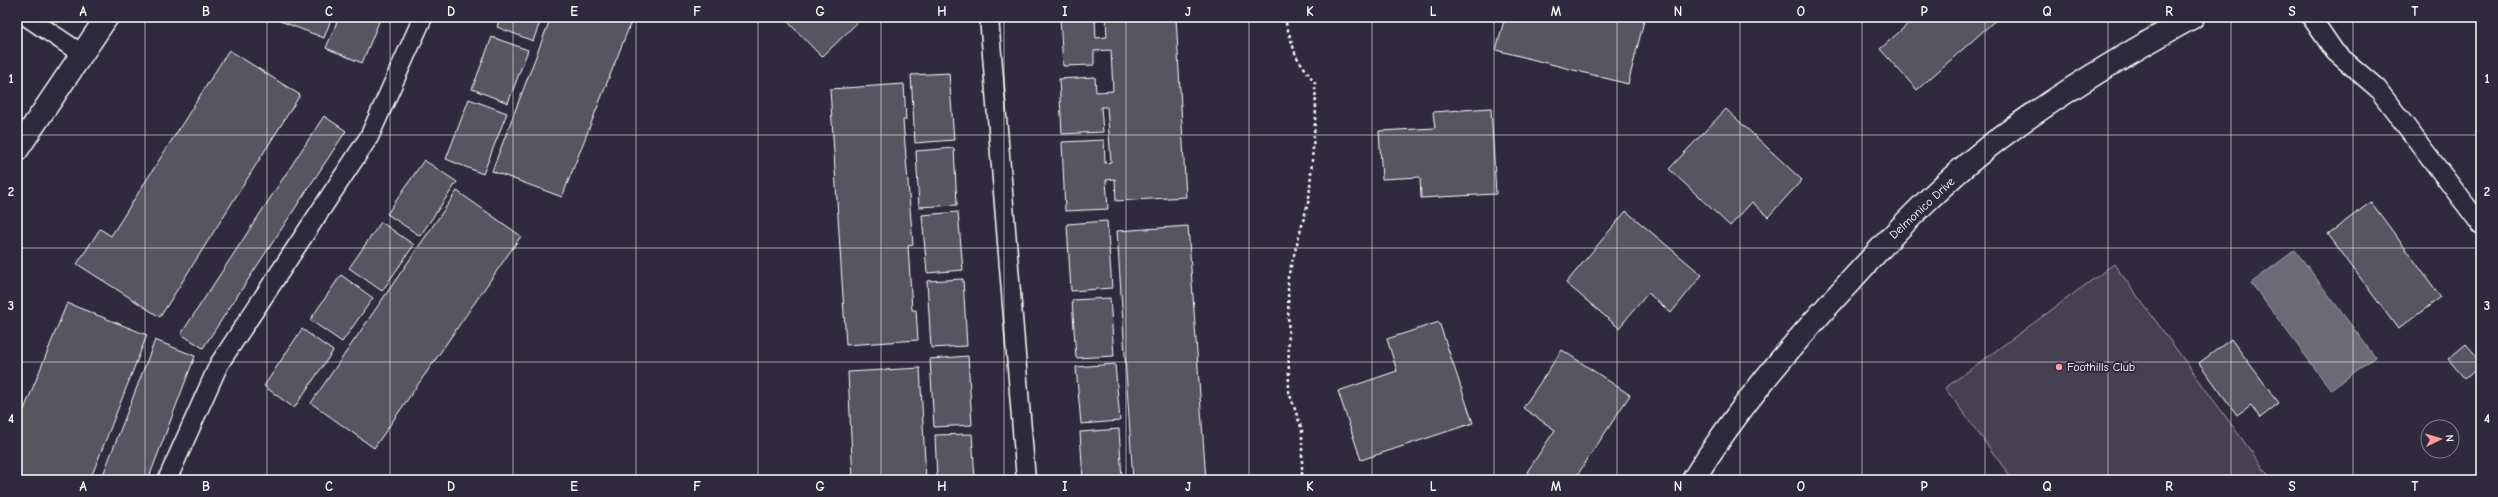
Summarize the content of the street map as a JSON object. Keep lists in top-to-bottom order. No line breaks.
{"streets":{"street":["Delmonico Drive"]},"places":["Foothills Club"],"north":"right","grid":{"columns":["A","B","C","D","E","F","G","H","I","J","K","L","M","N","O","P","Q","R","S","T"],"rows":["1","2","3","4"]}}
